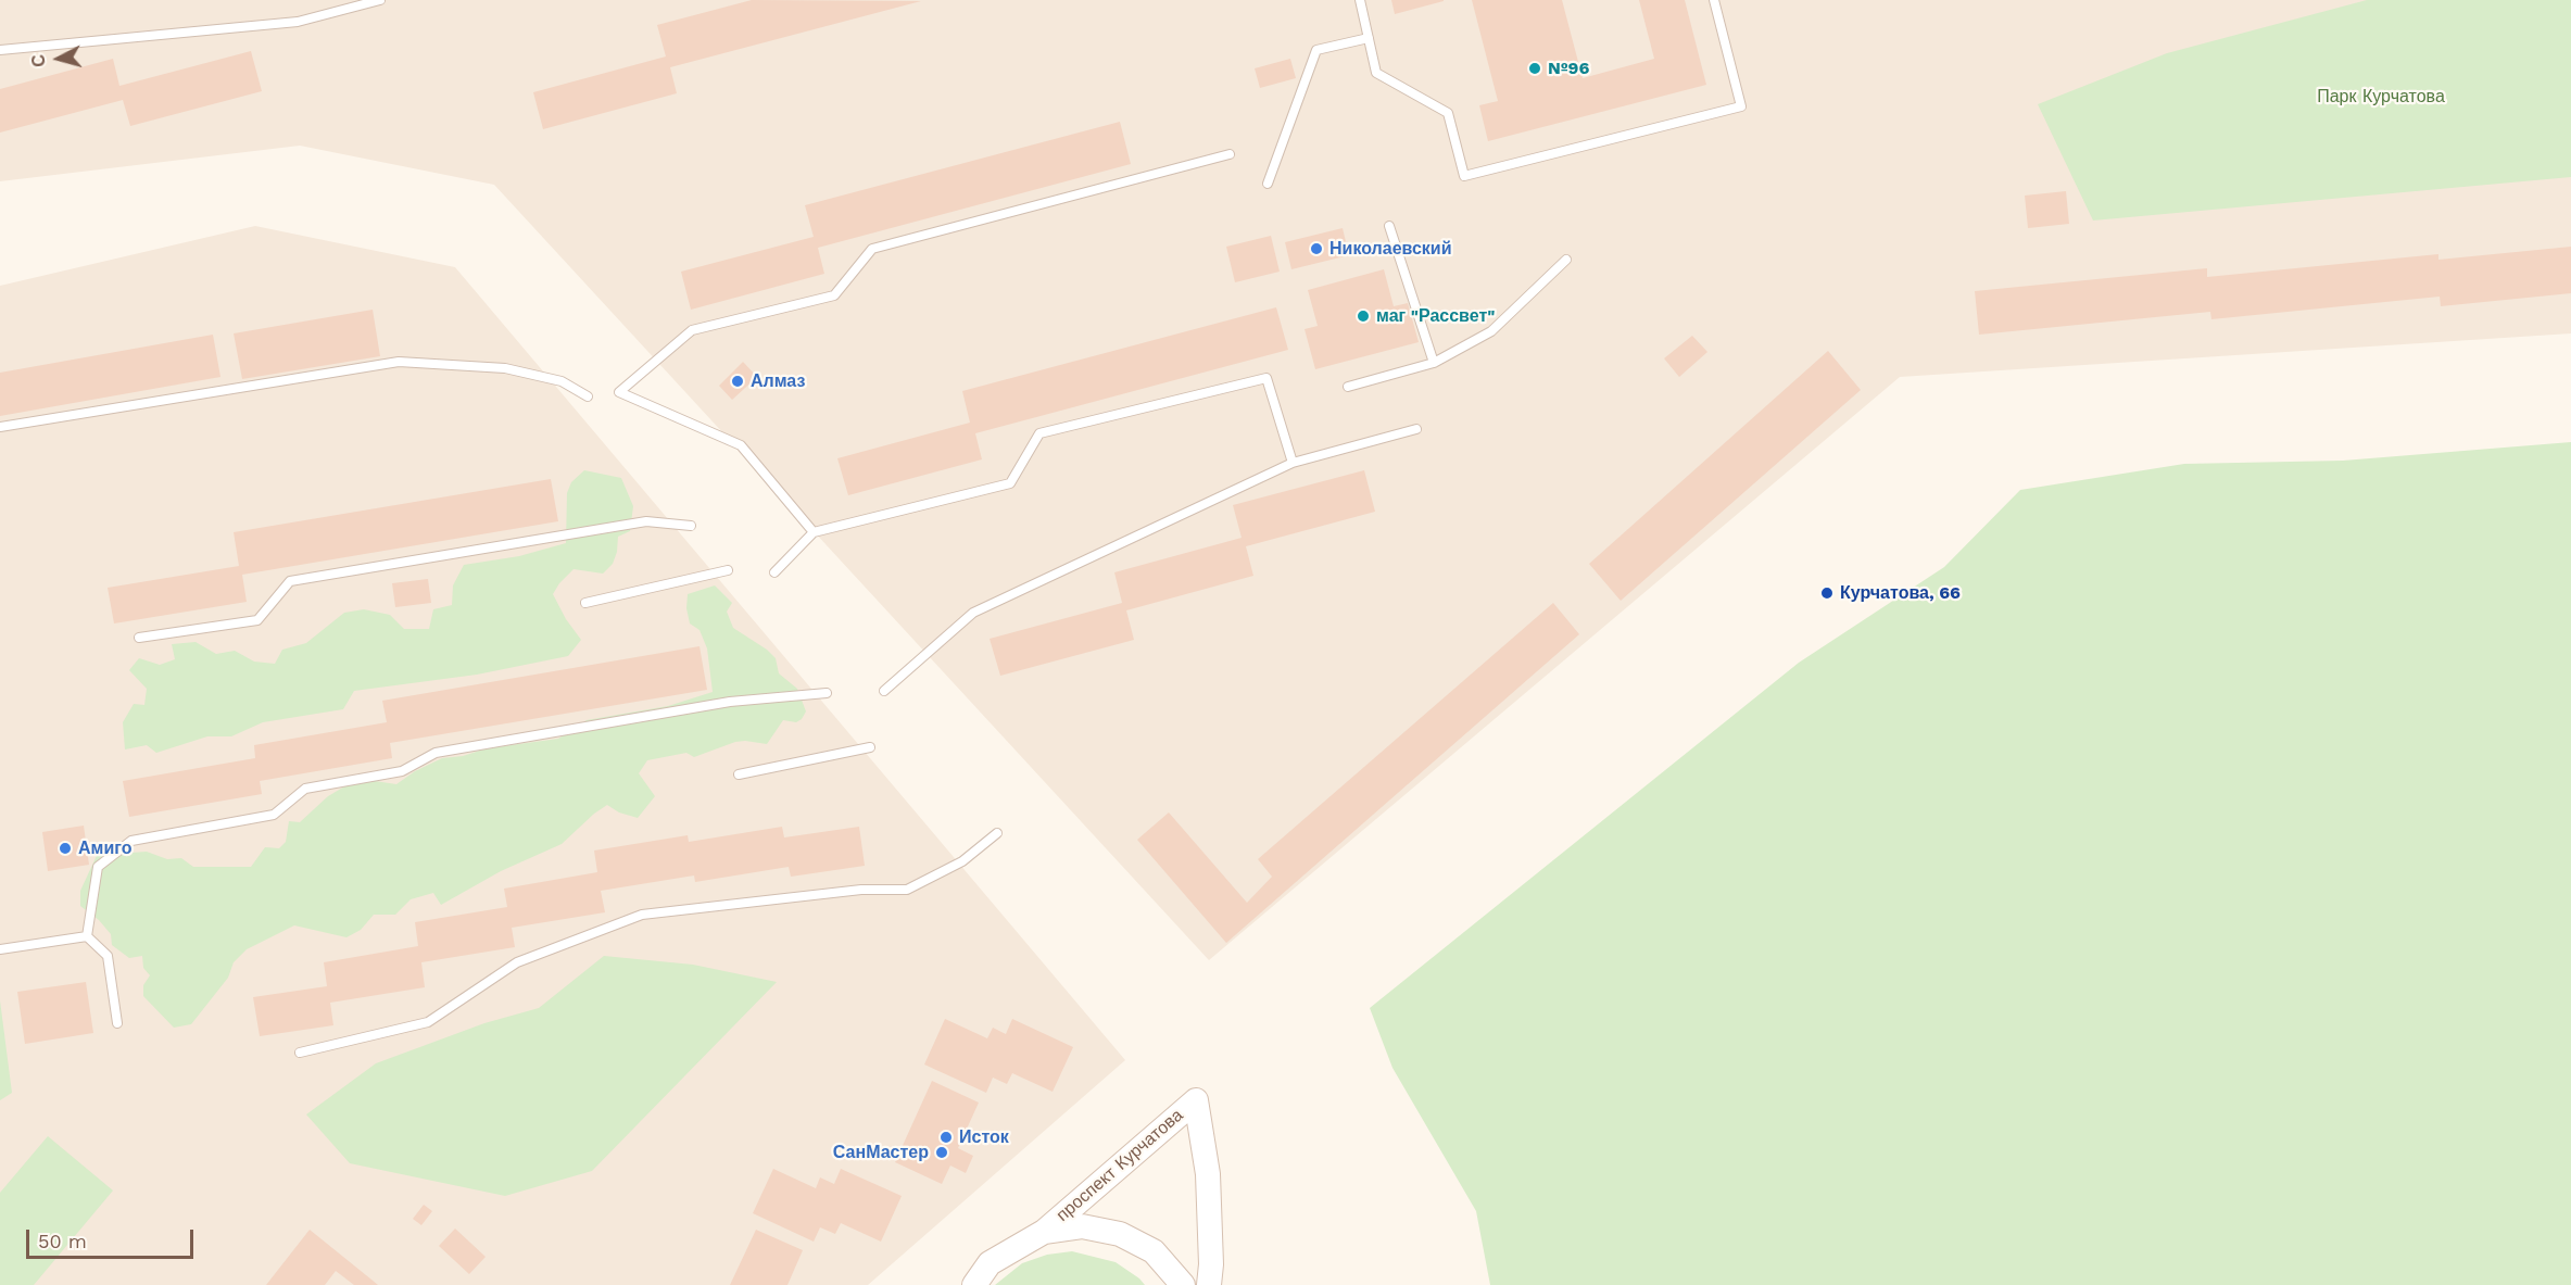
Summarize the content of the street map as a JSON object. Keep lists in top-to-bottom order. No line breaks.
{"streets":{"street":["проспект Курчатова"]},"parks":["Парк Курчатова"],"places":["№96","Николаевский","маг \"Рассвет\"","Алмаз","Курчатова, 66","Амиго","Исток","СанМастер"],"scale_bar":"50 m","north":"left"}
